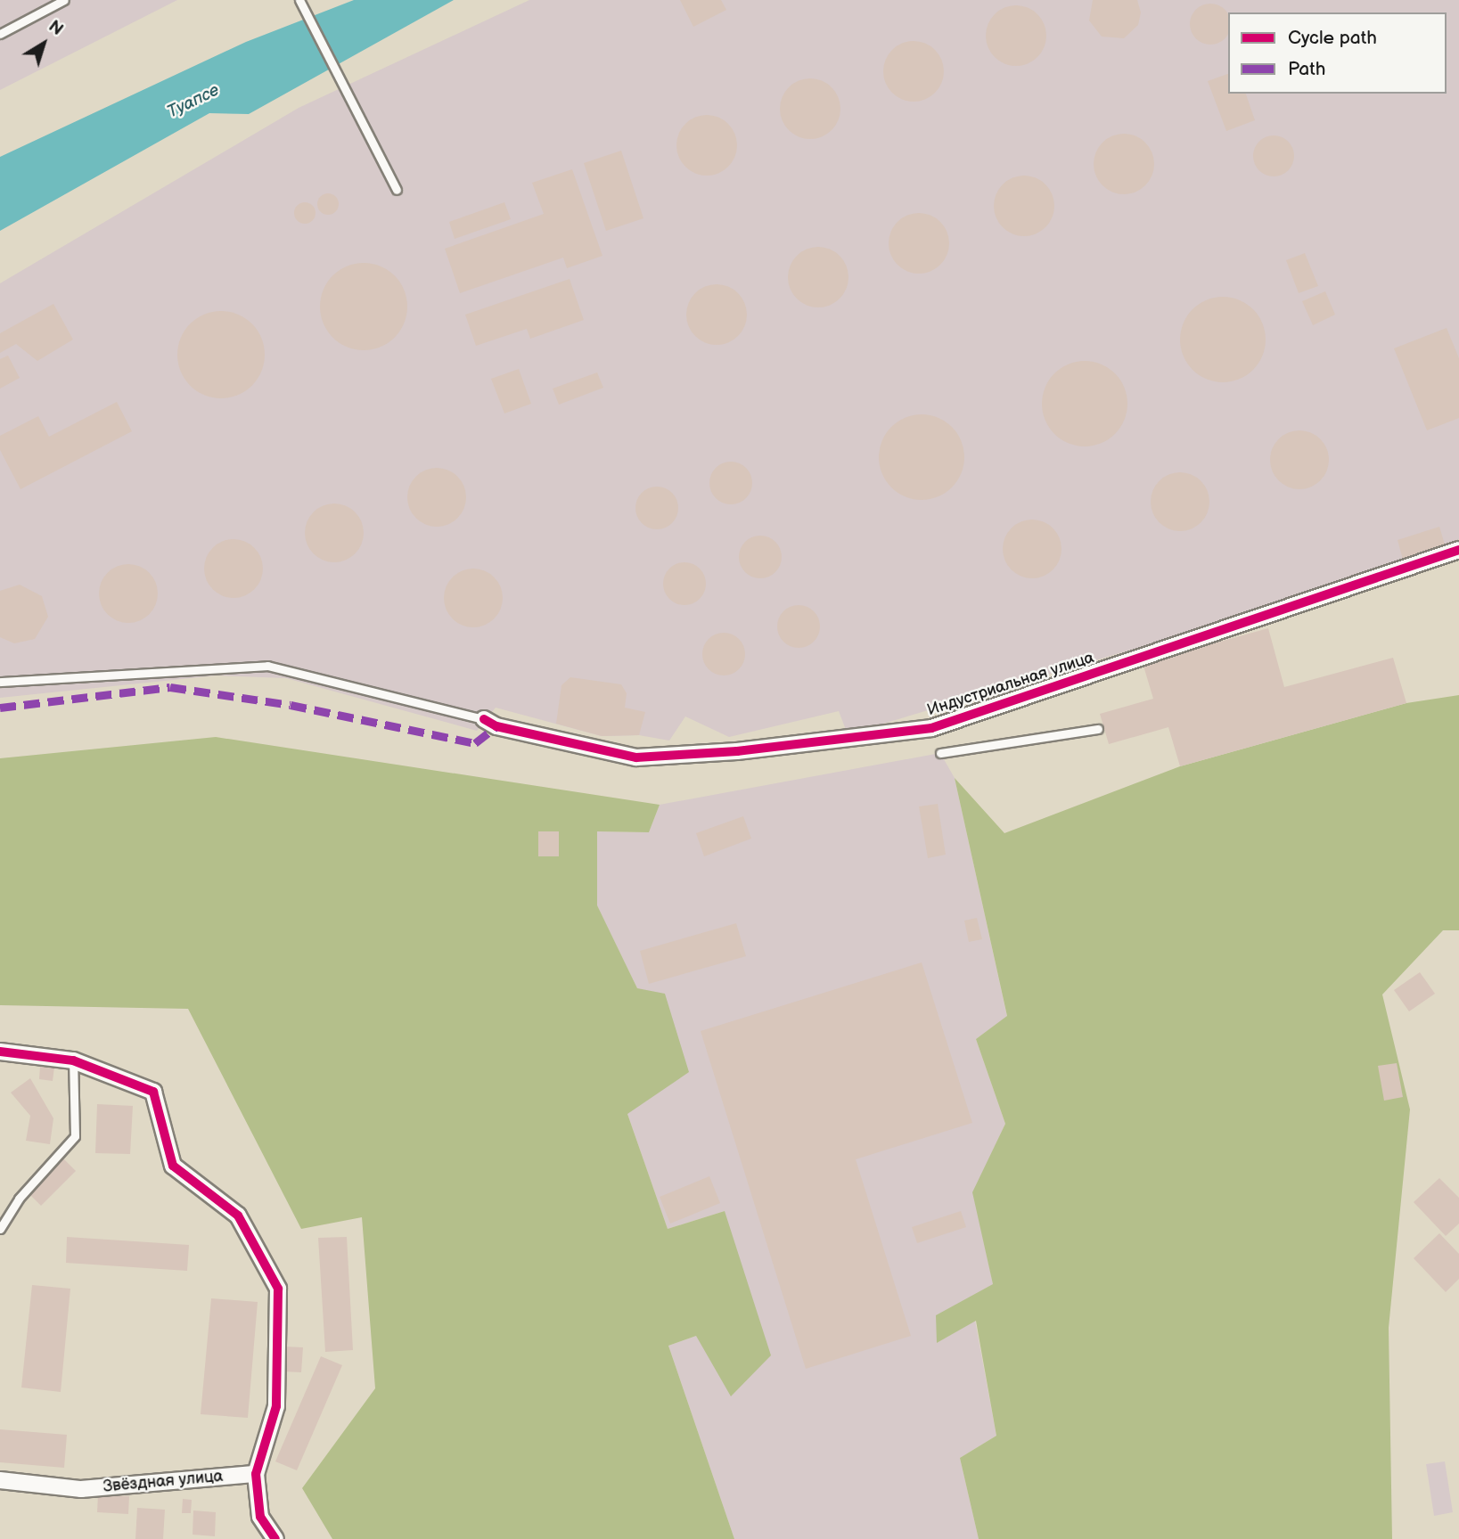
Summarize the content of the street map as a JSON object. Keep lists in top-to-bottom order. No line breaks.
{"streets":{"street":["Индустриальная улица","Звёздная улица"]},"water":["Туапсе"],"legend":["Cycle path","Path"],"north":"top right"}
